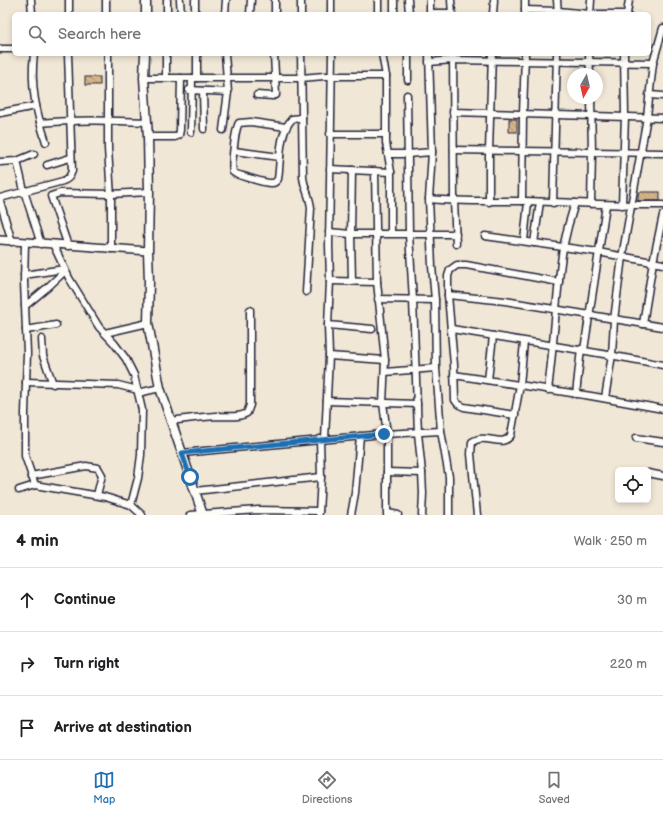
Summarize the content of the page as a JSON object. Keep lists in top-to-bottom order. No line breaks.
{"north":"bottom","page":{"search":"Search here","heading":["4 min","Walk · 250 m"],"list":[["Continue","30 m"],["Turn right","220 m"],"Arrive at destination"],"nav":["Map","Directions","Saved"]}}
